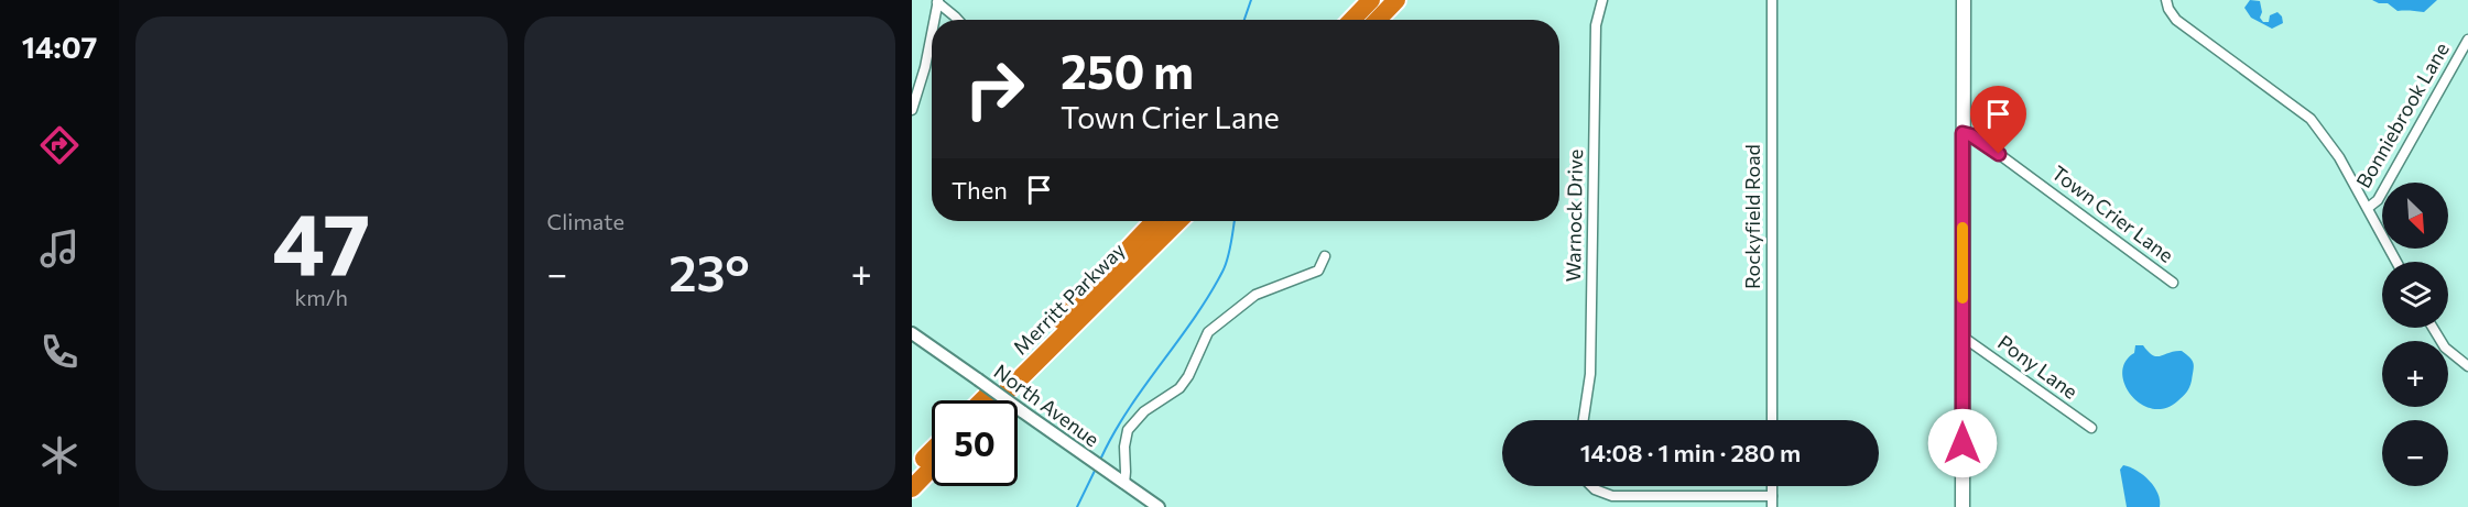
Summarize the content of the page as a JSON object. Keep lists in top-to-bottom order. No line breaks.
{"streets":{"highway":["Merritt Parkway"],"street":["Bonniebrook Lane","Town Crier Lane","Warnock Drive","Rockyfield Road","Pony Lane","North Avenue"]},"north":"bottom right","page":{"tabs":"14:07","tile":[["47","km/h"],"Climate"],"turn":["250 m","Town Crier Lane"],"then":"Then","map_buttons":["+","−"],"heat":["−","23°","+"],"limit":"50","trip":"14:08 · 1 min · 280 m"}}
